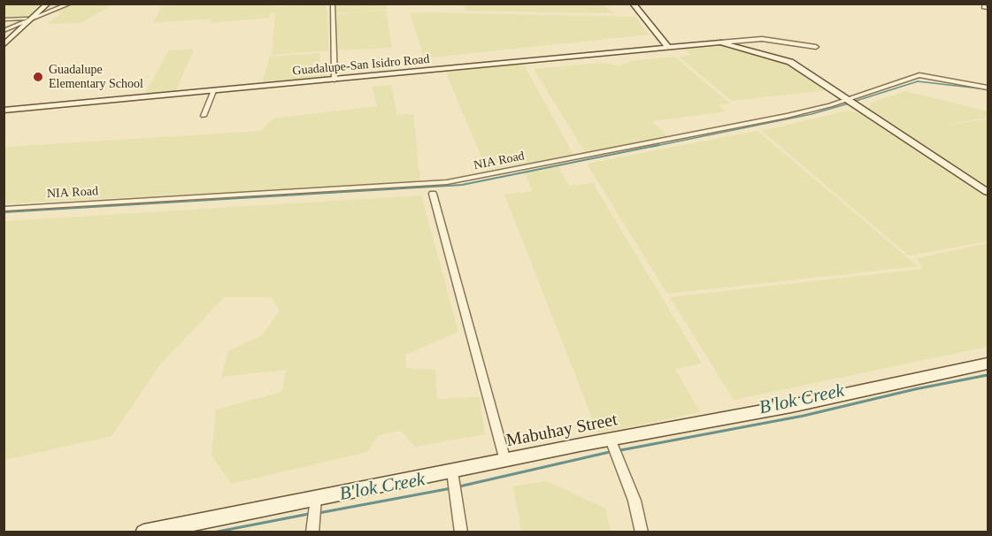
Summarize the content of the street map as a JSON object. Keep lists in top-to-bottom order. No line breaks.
{"streets":{"street":["Guadalupe-San Isidro Road","NIA Road","Mabuhay Street"]},"water":["B'lok Creek"],"places":["Guadalupe Elementary School"]}
